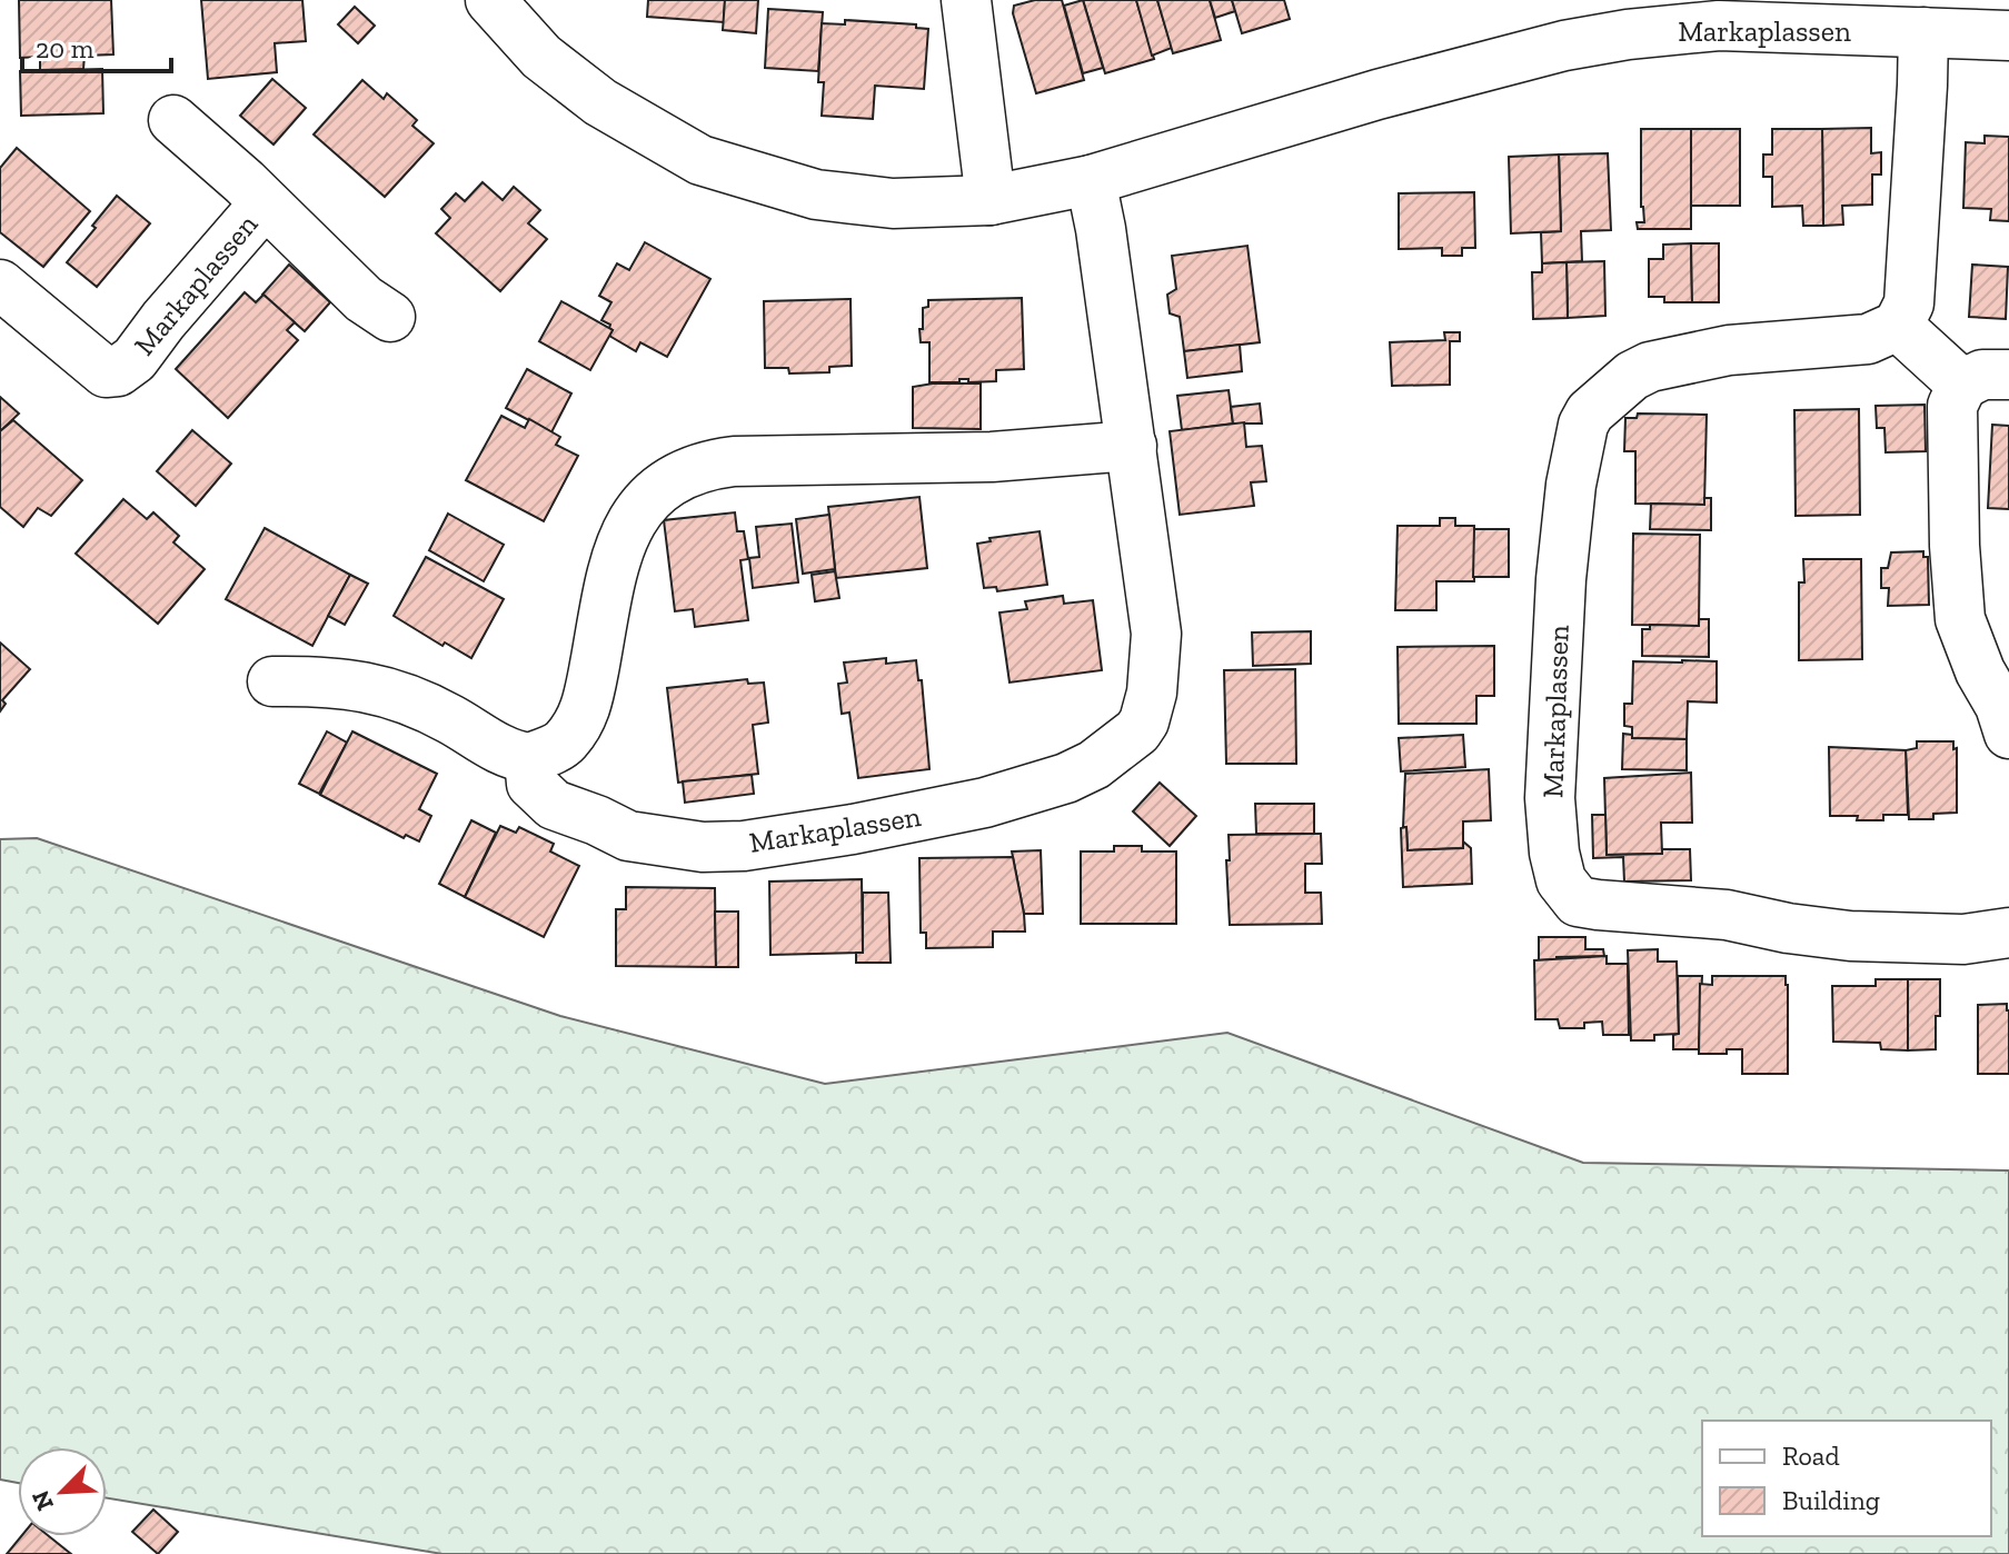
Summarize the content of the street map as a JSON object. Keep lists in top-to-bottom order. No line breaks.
{"streets":{"street":["Markaplassen"]},"legend":["Road","Building"],"scale_bar":"20 m","north":"bottom left"}
